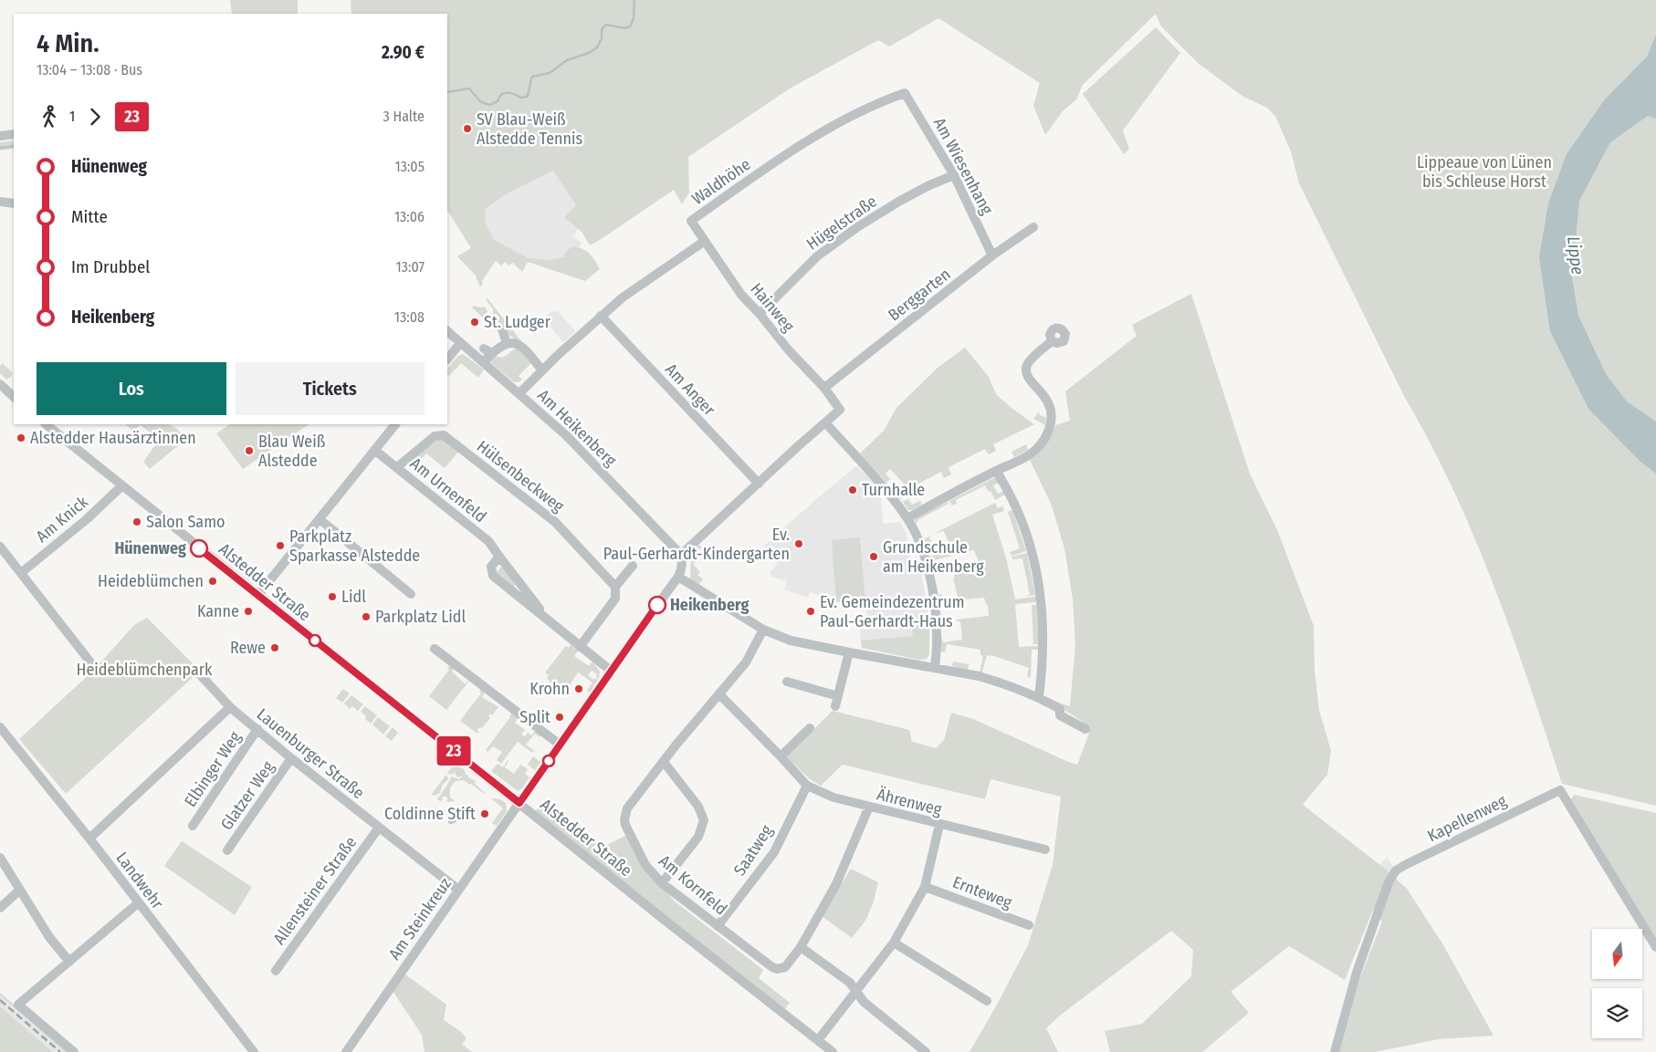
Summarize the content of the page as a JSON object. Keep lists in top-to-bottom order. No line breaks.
{"streets":{"street":["Am Wiesenhang","Waldhöhe","Hügelstraße","Berggarten","Hainweg","Am Anger","Am Heikenberg","Hülsenbeckweg","Am Urnenfeld","Am Knick","Alstedder Straße","Lauenburger Straße","Elbinger Weg","Glatzer Weg","Ährenweg","Kapellenweg","Saatweg","Landwehr","Am Kornfeld","Allensteiner Straße","Ernteweg","Am Steinkreuz"]},"crossings":[["Am Wiesenhang","Waldhöhe"],["Am Wiesenhang","Hügelstraße"],["Am Wiesenhang","Berggarten"],["Waldhöhe","Hainweg"],["Hügelstraße","Hainweg"],["Berggarten","Hainweg"],["Hülsenbeckweg","Am Urnenfeld"],["Am Urnenfeld","Am Steinkreuz"],["Am Knick","Alstedder Straße"],["Alstedder Straße","Am Steinkreuz"],["Lauenburger Straße","Elbinger Weg"],["Lauenburger Straße","Glatzer Weg"],["Lauenburger Straße","Allensteiner Straße"],["Lauenburger Straße","Am Steinkreuz"],["Ährenweg","Saatweg"],["Ährenweg","Am Kornfeld"],["Saatweg","Am Kornfeld"]],"water":["Lippe"],"parks":["Lippeaue von Lünen bis Schleuse Horst","Heideblümchenpark"],"places":["SV Blau-Weiß Alstedde Tennis","St. Ludger","Alstedder Hausärztinnen","Blau Weiß Alstedde","Turnhalle","Salon Samo","Ev. Paul-Gerhardt-Kindergarten","Parkplatz Sparkasse Alstedde","Hünenweg","Grundschule am Heikenberg","Heideblümchen","Lidl","Heikenberg","Kanne","Ev. Gemeindezentrum Paul-Gerhardt-Haus","Parkplatz Lidl","Rewe","Krohn","Split","Coldinne Stift"],"lines":["bus line 23"],"north":"bottom","page":{"on_map":"23","heading":["4 Min.","13:04 – 13:08 · Bus","2.90 €"],"legs":["1","23","3 Halte"],"list":[{"name":"Hünenweg","value":"13:05"},{"name":"Mitte","value":"13:06"},{"name":"Im Drubbel","value":"13:07"},{"name":"Heikenberg","value":"13:08"}],"buttons":["Los","Tickets"]}}
